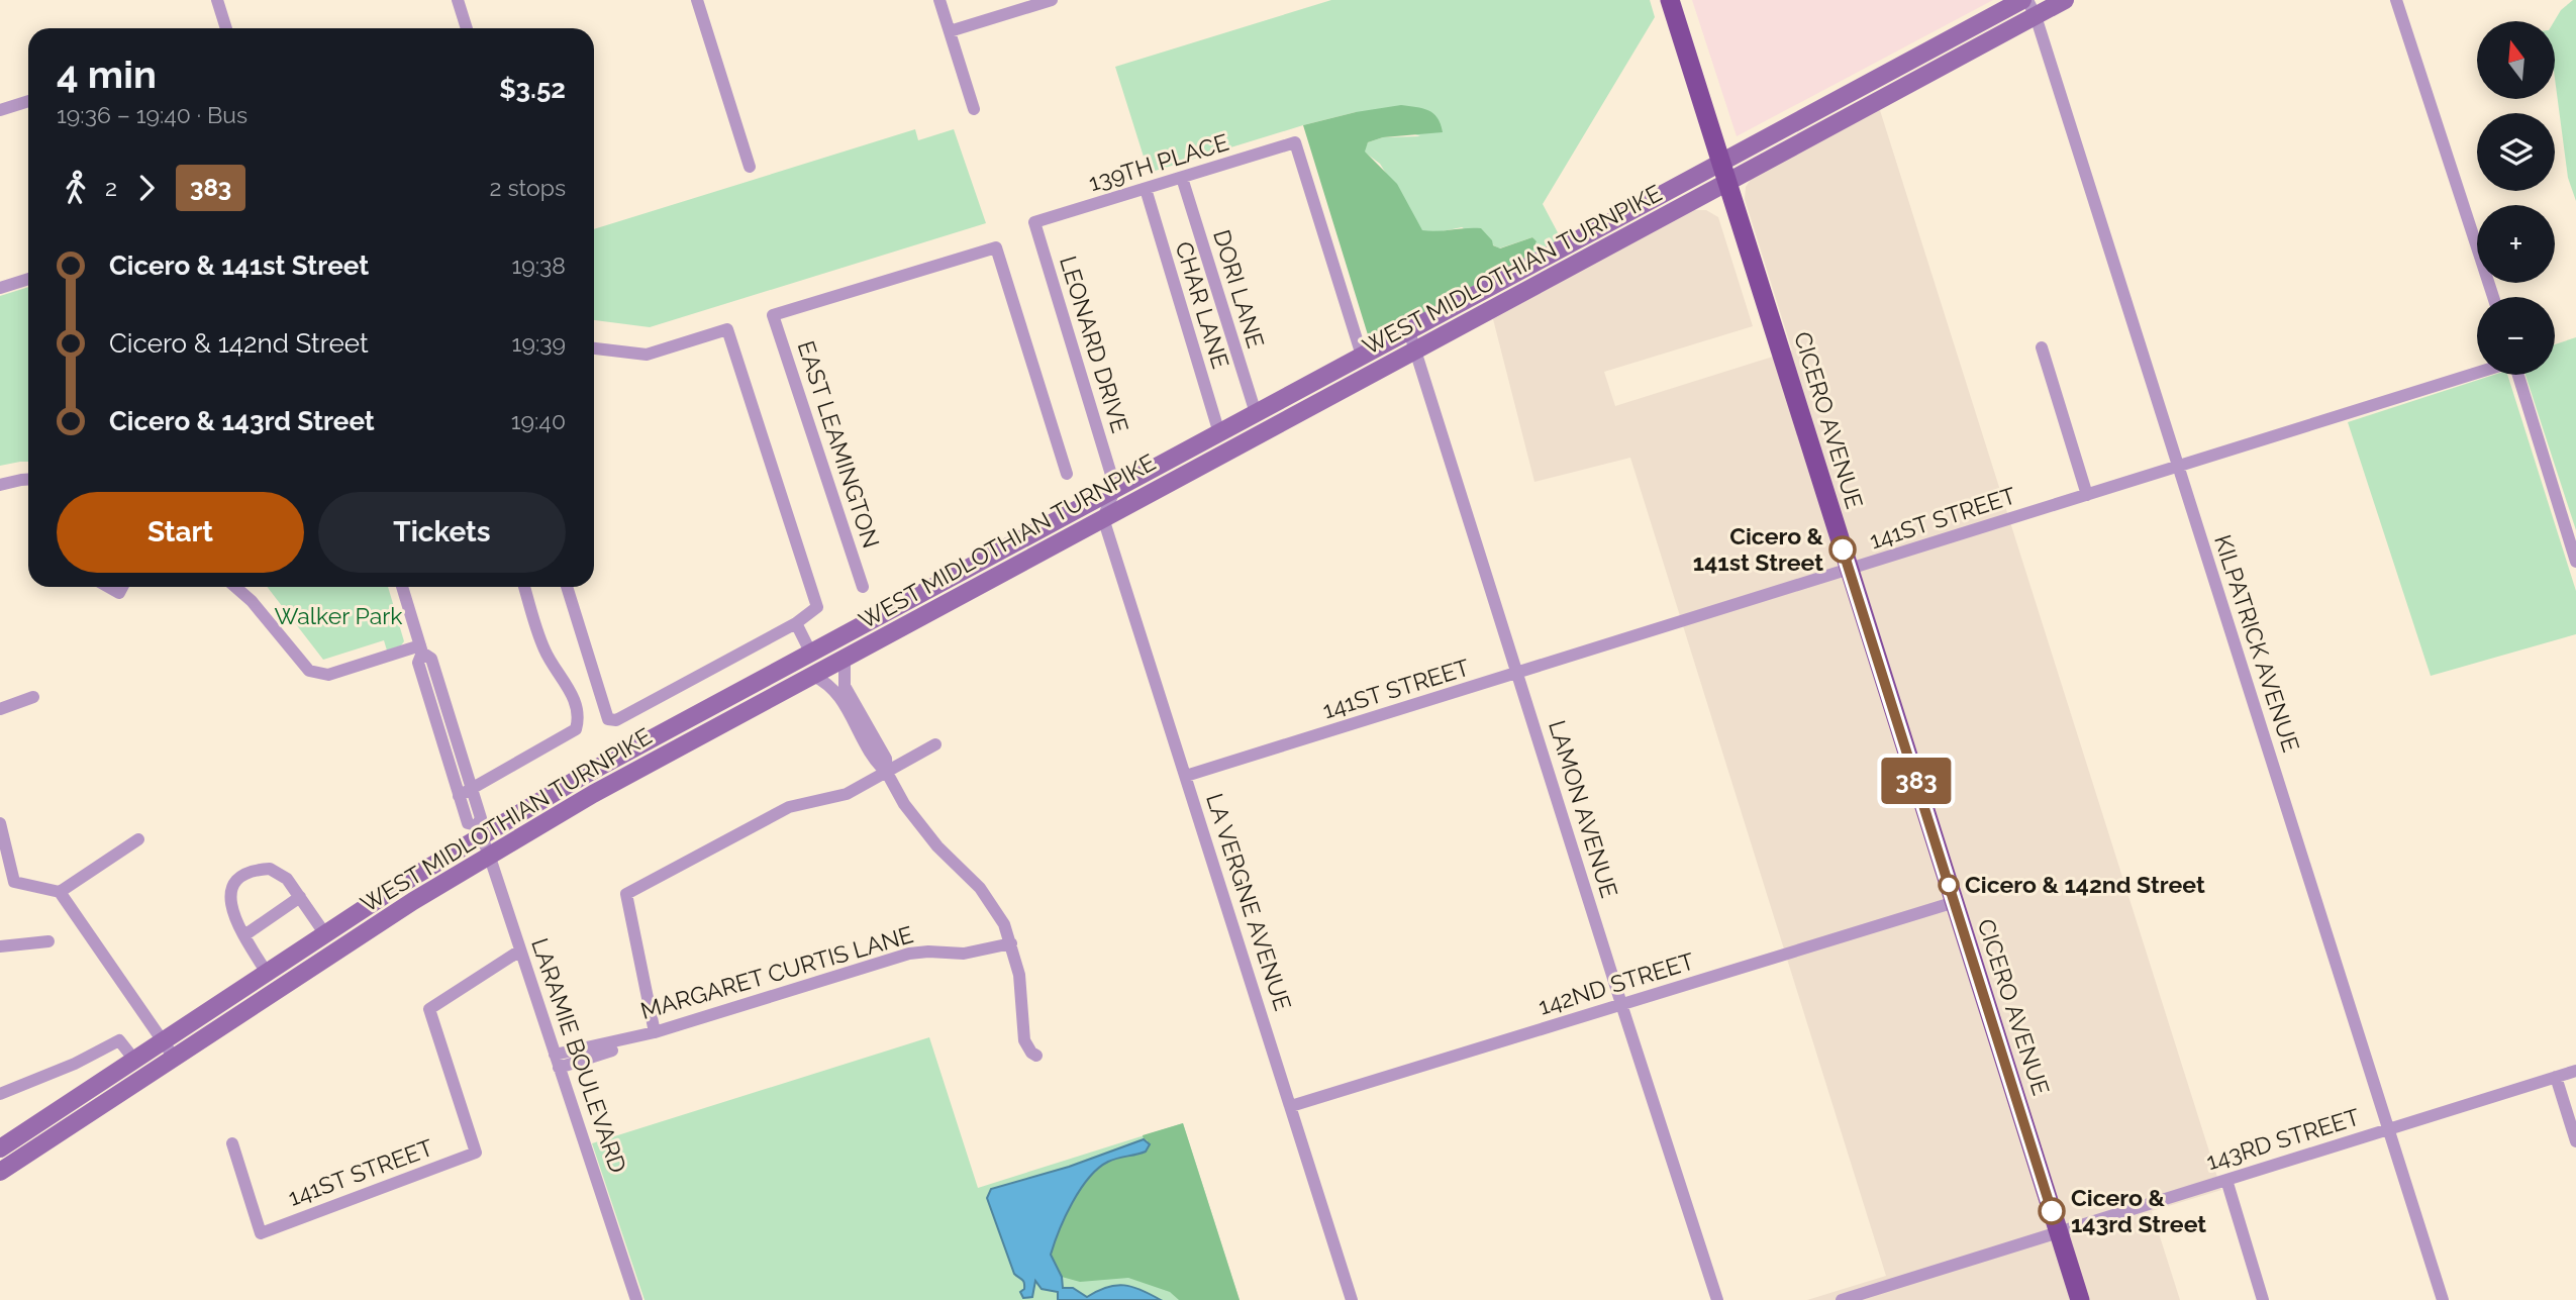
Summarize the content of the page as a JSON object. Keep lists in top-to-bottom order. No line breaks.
{"streets":{"main road":["WEST MIDLOTHIAN TURNPIKE","CICERO AVENUE"],"street":["139TH PLACE","DORI LANE","CHAR LANE","LEONARD DRIVE","EAST LEAMINGTON","141ST STREET","KILPATRICK AVENUE","LAMON AVENUE","LA VERGNE AVENUE","MARGARET CURTIS LANE","142ND STREET","LARAMIE BOULEVARD","143RD STREET"]},"crossings":[["139TH PLACE","WEST MIDLOTHIAN TURNPIKE"],["139TH PLACE","DORI LANE"],["139TH PLACE","CHAR LANE"],["139TH PLACE","LEONARD DRIVE"],["WEST MIDLOTHIAN TURNPIKE","DORI LANE"],["WEST MIDLOTHIAN TURNPIKE","CHAR LANE"],["WEST MIDLOTHIAN TURNPIKE","LEONARD DRIVE"],["WEST MIDLOTHIAN TURNPIKE","CICERO AVENUE"],["WEST MIDLOTHIAN TURNPIKE","KILPATRICK AVENUE"],["WEST MIDLOTHIAN TURNPIKE","LAMON AVENUE"],["WEST MIDLOTHIAN TURNPIKE","LA VERGNE AVENUE"],["WEST MIDLOTHIAN TURNPIKE","LARAMIE BOULEVARD"],["CICERO AVENUE","141ST STREET"],["CICERO AVENUE","142ND STREET"],["CICERO AVENUE","143RD STREET"],["141ST STREET","KILPATRICK AVENUE"],["141ST STREET","LAMON AVENUE"],["141ST STREET","LA VERGNE AVENUE"],["141ST STREET","LARAMIE BOULEVARD"],["KILPATRICK AVENUE","143RD STREET"],["LAMON AVENUE","142ND STREET"],["LA VERGNE AVENUE","142ND STREET"],["MARGARET CURTIS LANE","LARAMIE BOULEVARD"]],"parks":["Walker Park"],"places":["Cicero & 141st Street","Cicero & 142nd Street","Cicero & 143rd Street"],"lines":["bus line 383"],"north":"top","page":{"on_map":"383","map_buttons":["+","−"],"heading":["4 min","19:36 – 19:40 · Bus","$3.52"],"legs":["2","383","2 stops"],"list":[{"name":"Cicero & 141st Street","value":"19:38"},{"name":"Cicero & 142nd Street","value":"19:39"},{"name":"Cicero & 143rd Street","value":"19:40"}],"buttons":["Start","Tickets"]}}
